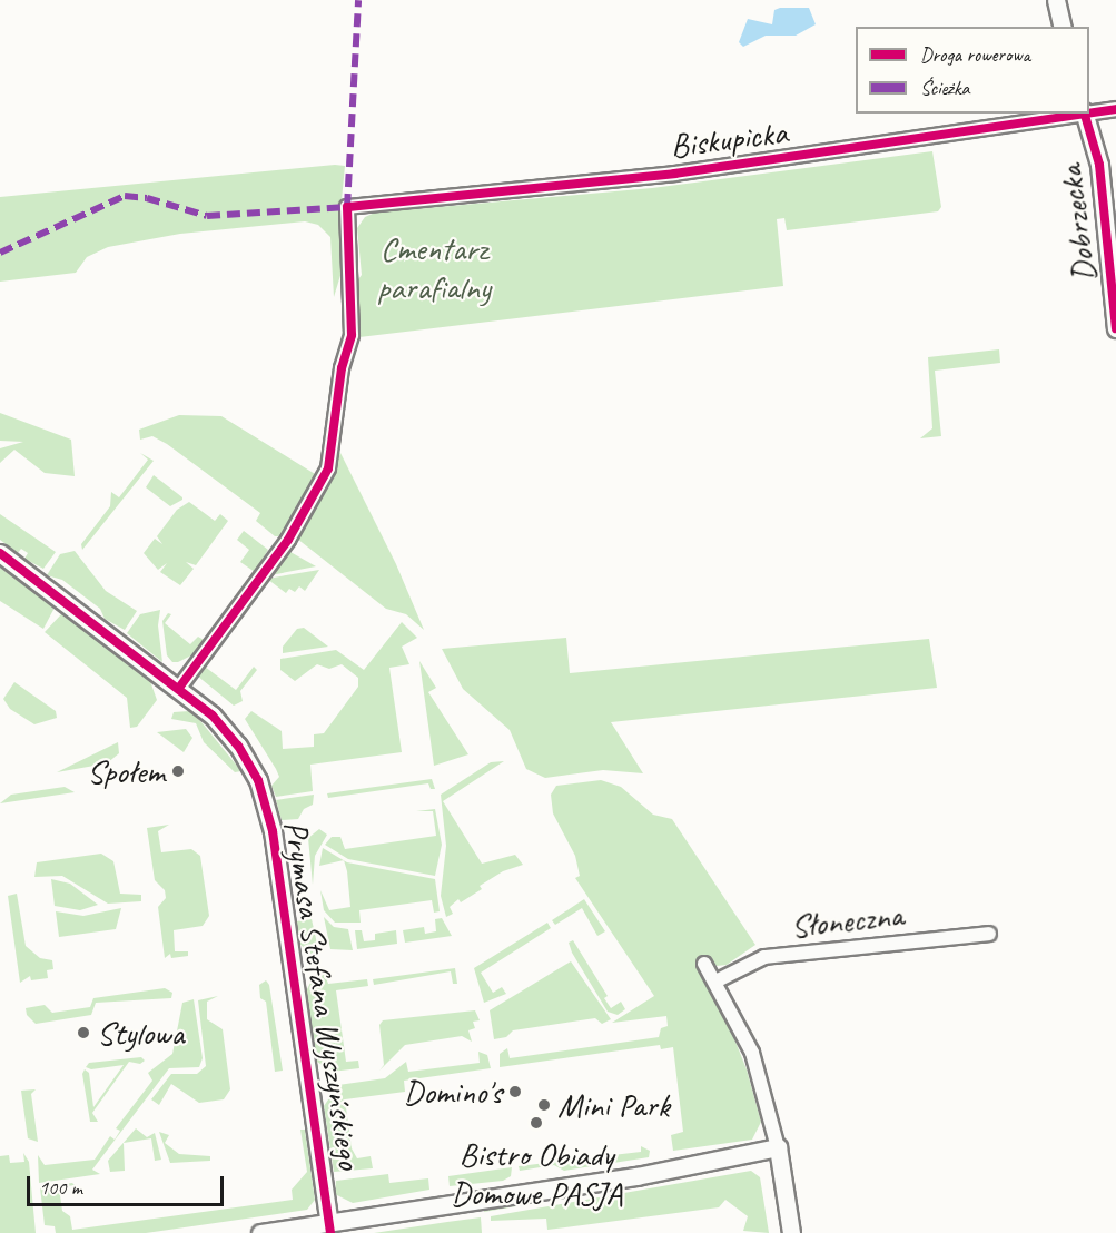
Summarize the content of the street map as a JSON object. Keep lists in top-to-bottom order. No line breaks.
{"streets":{"street":["Biskupicka","Dobrzecka","Słoneczna","Prymasa Stefana Wyszyńskiego"]},"crossings":[["Biskupicka","Dobrzecka"],["Biskupicka","Prymasa Stefana Wyszyńskiego"]],"parks":["Cmentarz parafialny"],"places":["Społem","Stylowa","Domino's","Mini Park","Bistro Obiady Domowe PASJA"],"legend":["Droga rowerowa","Ścieżka"],"scale_bar":"100 m"}
